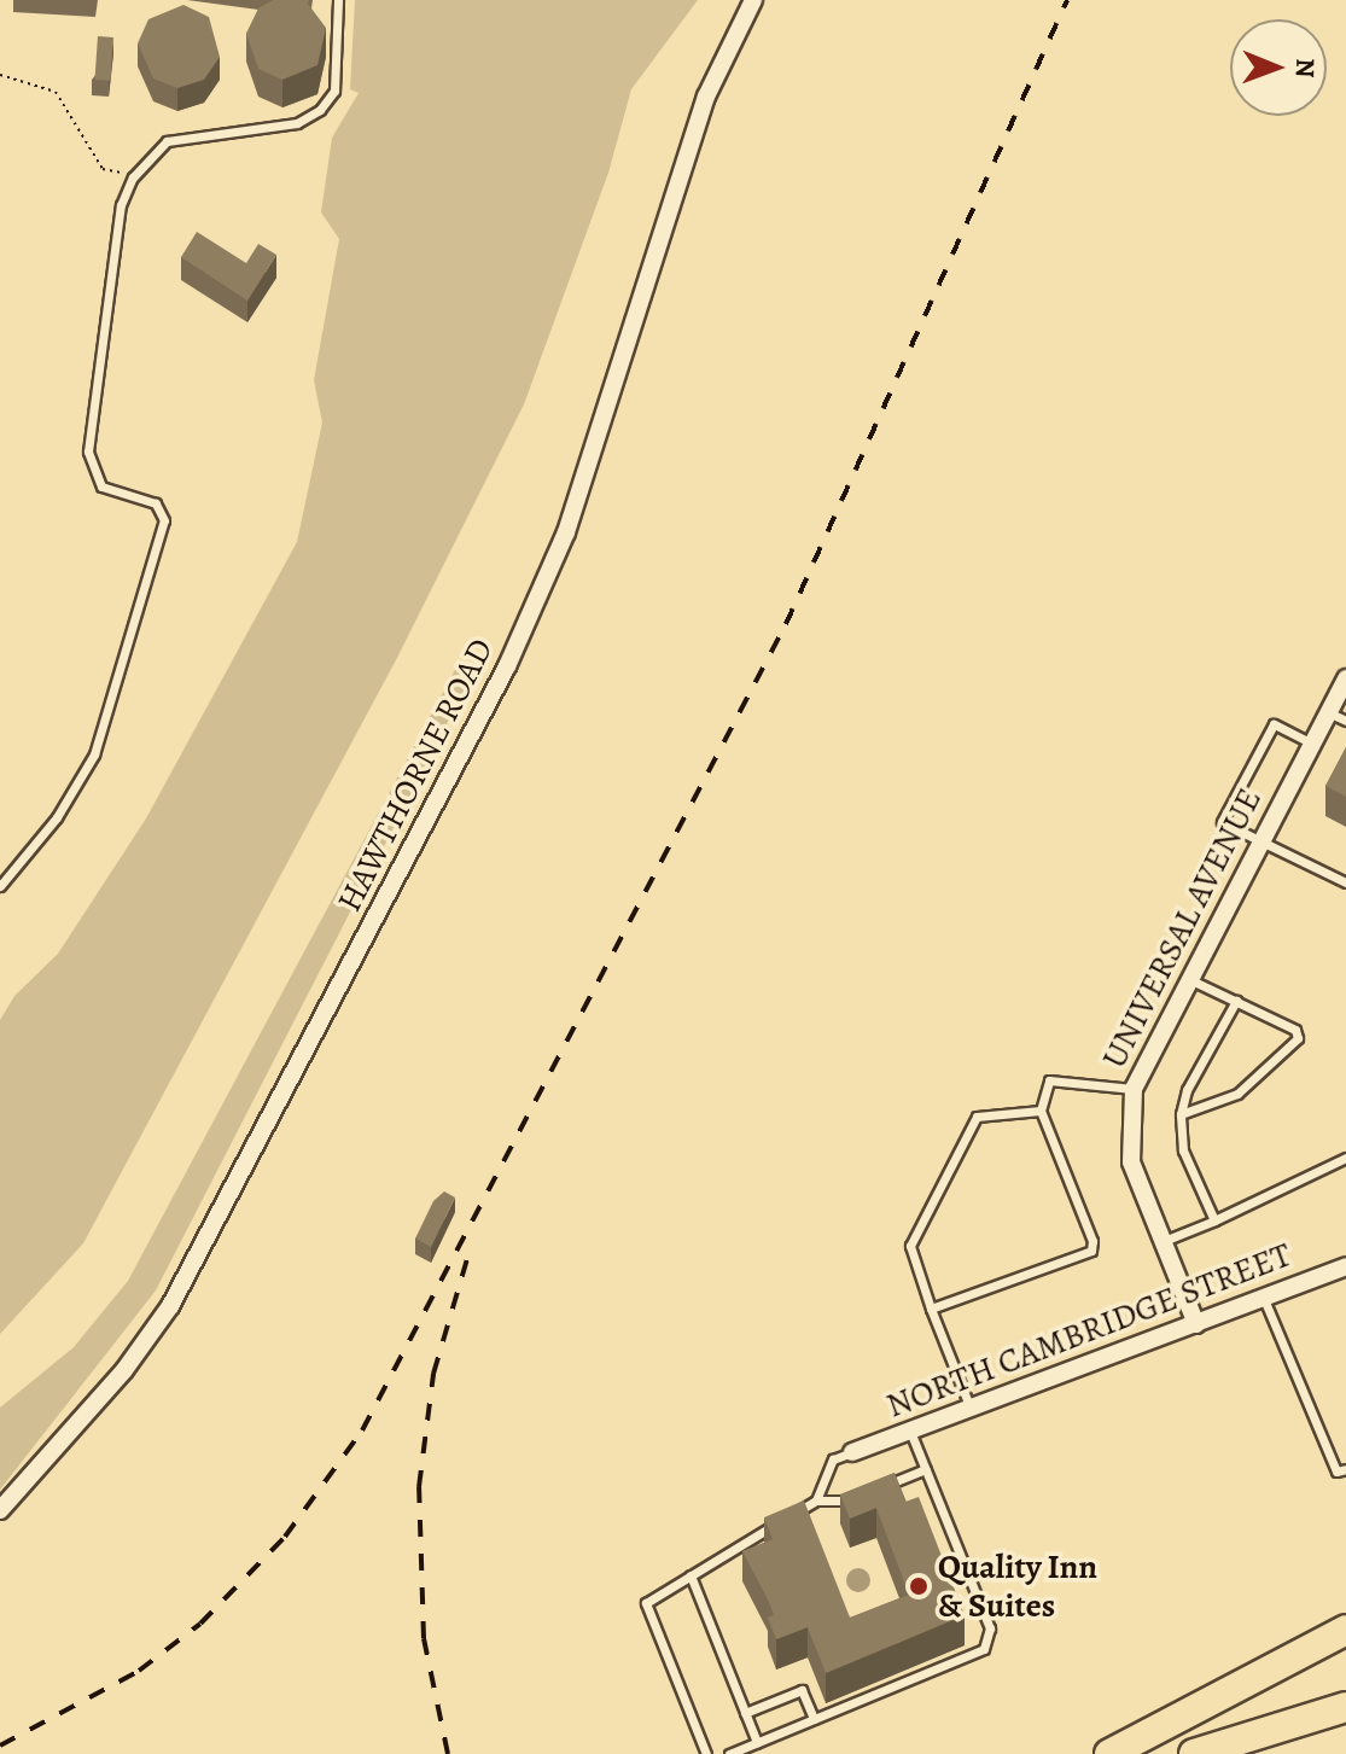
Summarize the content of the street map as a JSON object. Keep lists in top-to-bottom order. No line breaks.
{"streets":{"street":["HAWTHORNE ROAD","UNIVERSAL AVENUE","NORTH CAMBRIDGE STREET"]},"crossings":[["UNIVERSAL AVENUE","NORTH CAMBRIDGE STREET"]],"places":["Quality Inn & Suites"],"north":"right"}
